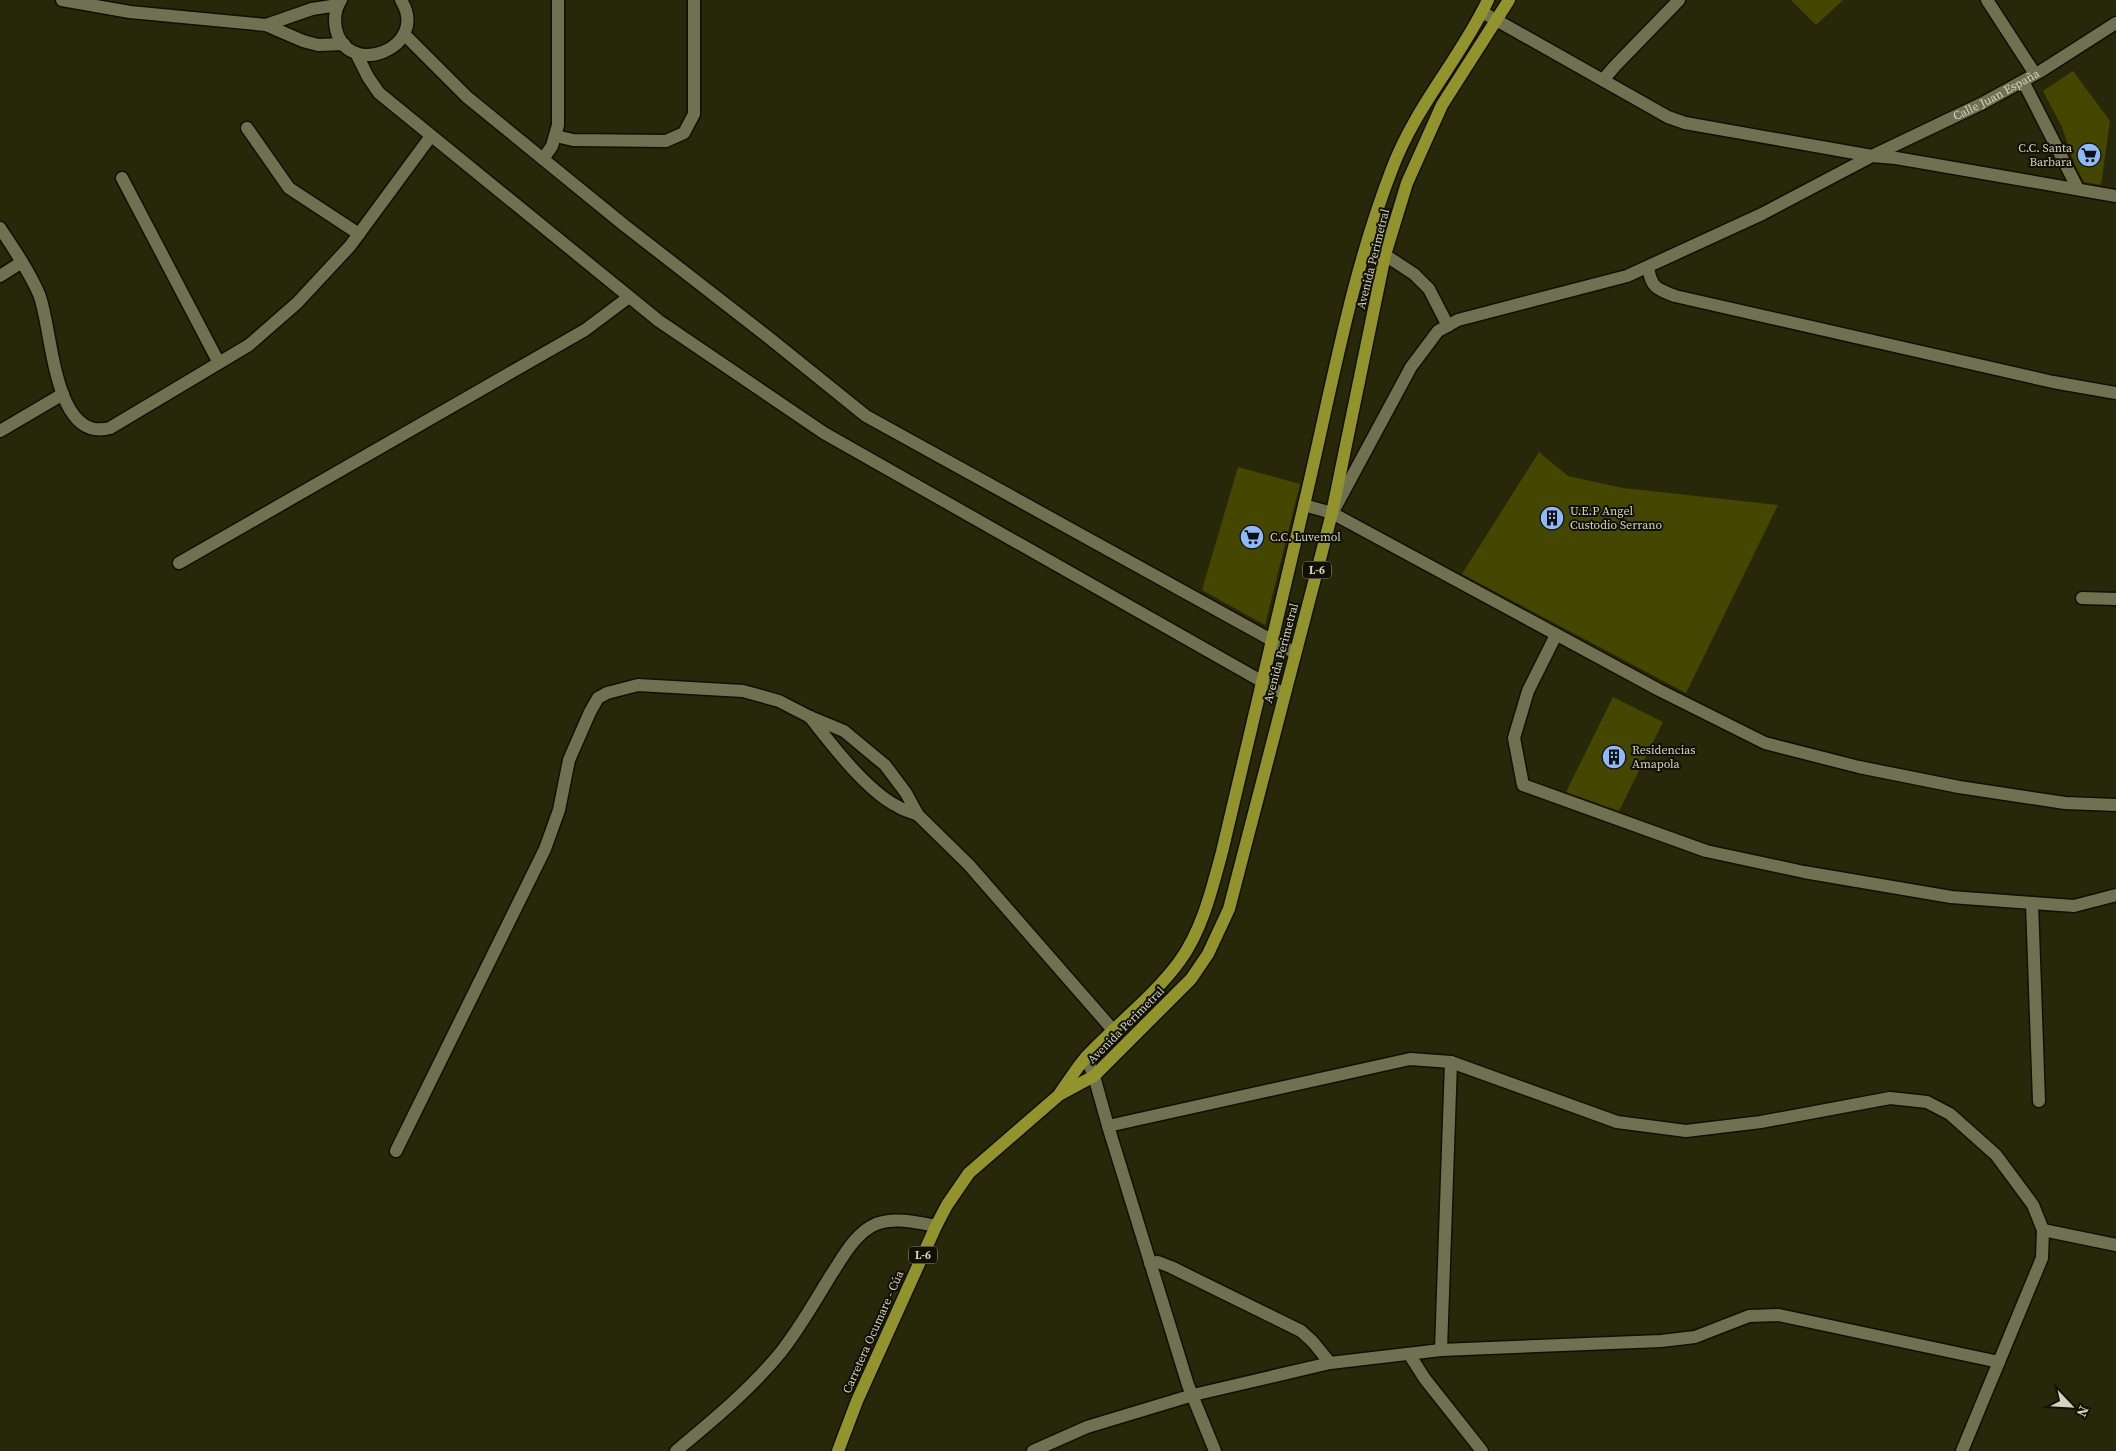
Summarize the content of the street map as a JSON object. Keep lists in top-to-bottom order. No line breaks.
{"streets":{"main road":["Avenida Perimetral","L-6","Carretera Ocumare - Cúa"],"street":["Calle Juan España"]},"crossings":[["Calle Juan España","Avenida Perimetral"],["Avenida Perimetral","Carretera Ocumare - Cúa"]],"places":{"supermarket":["C.C. Santa Barbara","C.C. Luvemol"],"building":["U.E.P Angel Custodio Serrano","Residencias Amapola"]},"north":"bottom right"}
